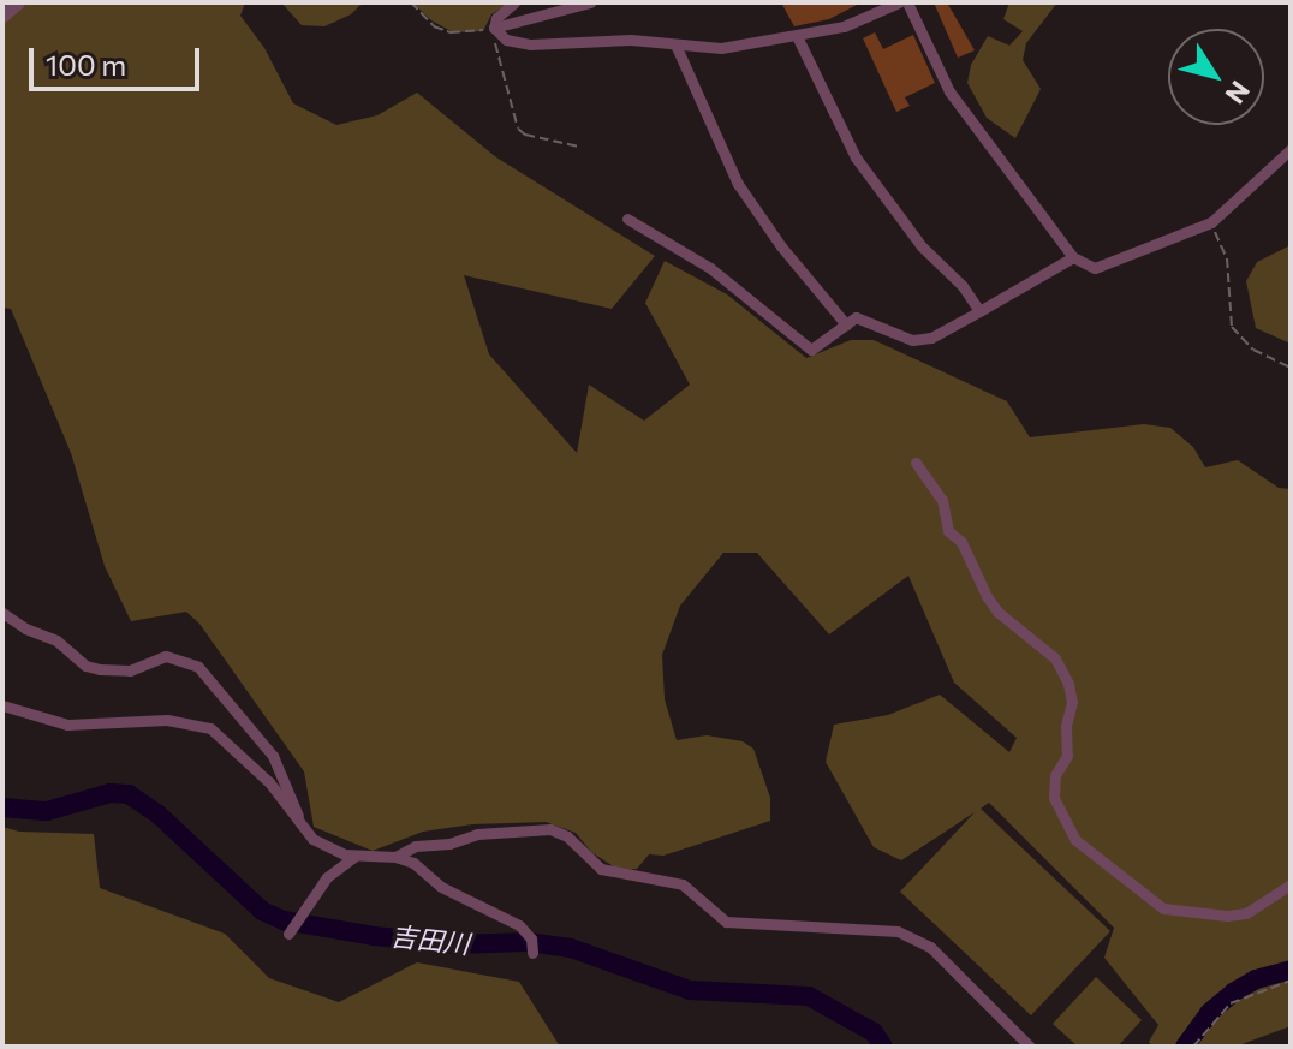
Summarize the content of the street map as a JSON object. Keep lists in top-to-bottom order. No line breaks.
{"water":["吉田川"],"scale_bar":"100 m","north":"bottom right"}
